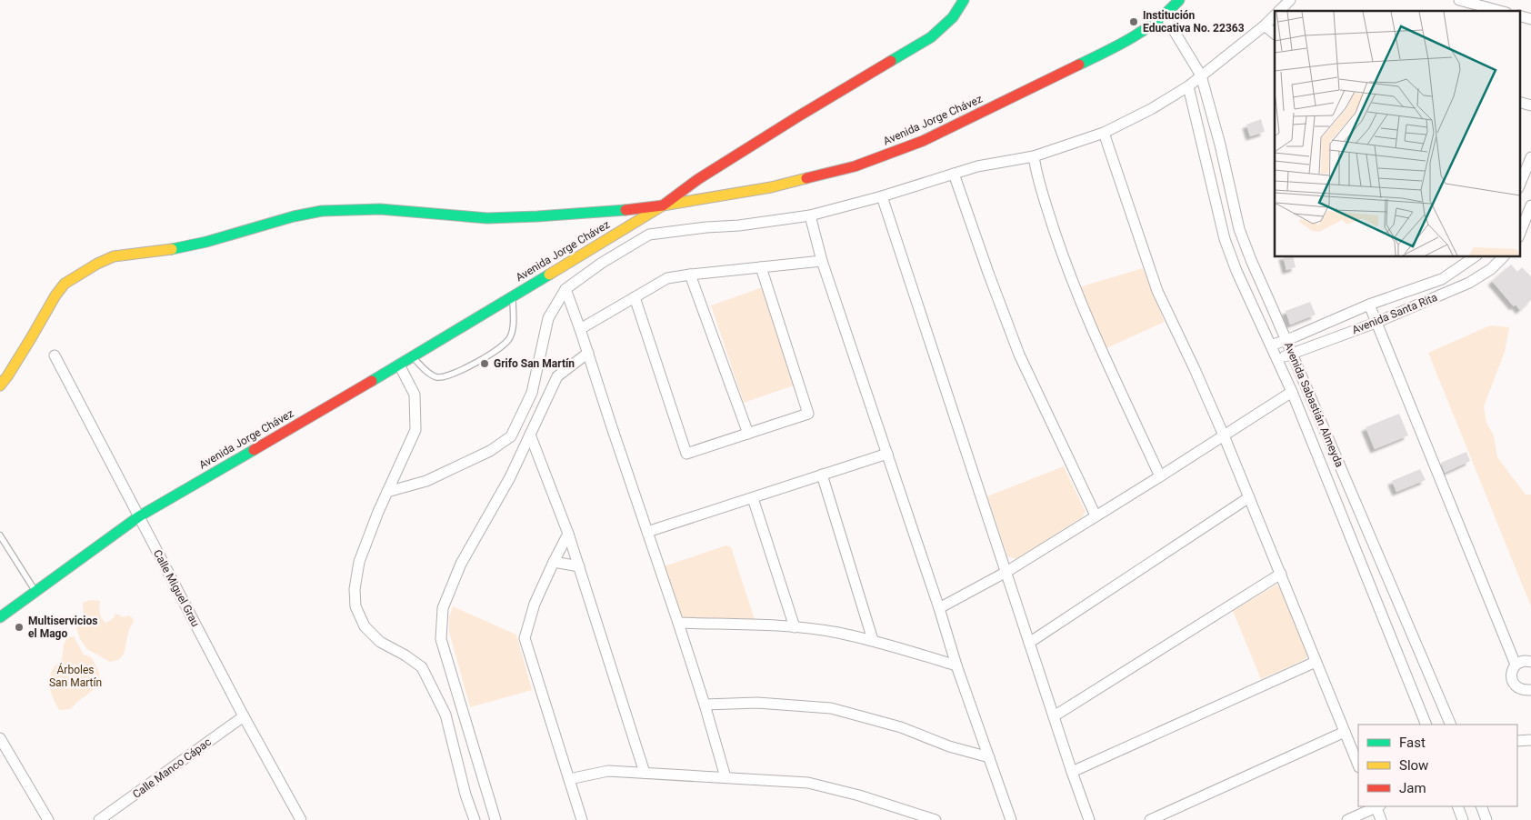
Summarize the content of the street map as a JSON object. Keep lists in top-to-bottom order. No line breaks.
{"streets":{"main road":["Avenida Jorge Chávez"],"street":["Avenida Santa Rita","Avenida Sabastián Almeyda","Calle Miguel Grau","Calle Manco Cápac"]},"crossings":[["Avenida Jorge Chávez","Avenida Sabastián Almeyda"],["Avenida Jorge Chávez","Calle Miguel Grau"],["Avenida Santa Rita","Avenida Sabastián Almeyda"],["Calle Miguel Grau","Calle Manco Cápac"]],"parks":["Árboles San Martín"],"places":["Institución Educativa No. 22363","Grifo San Martín","Multiservicios el Mago"],"legend":["Fast","Slow","Jam"]}
